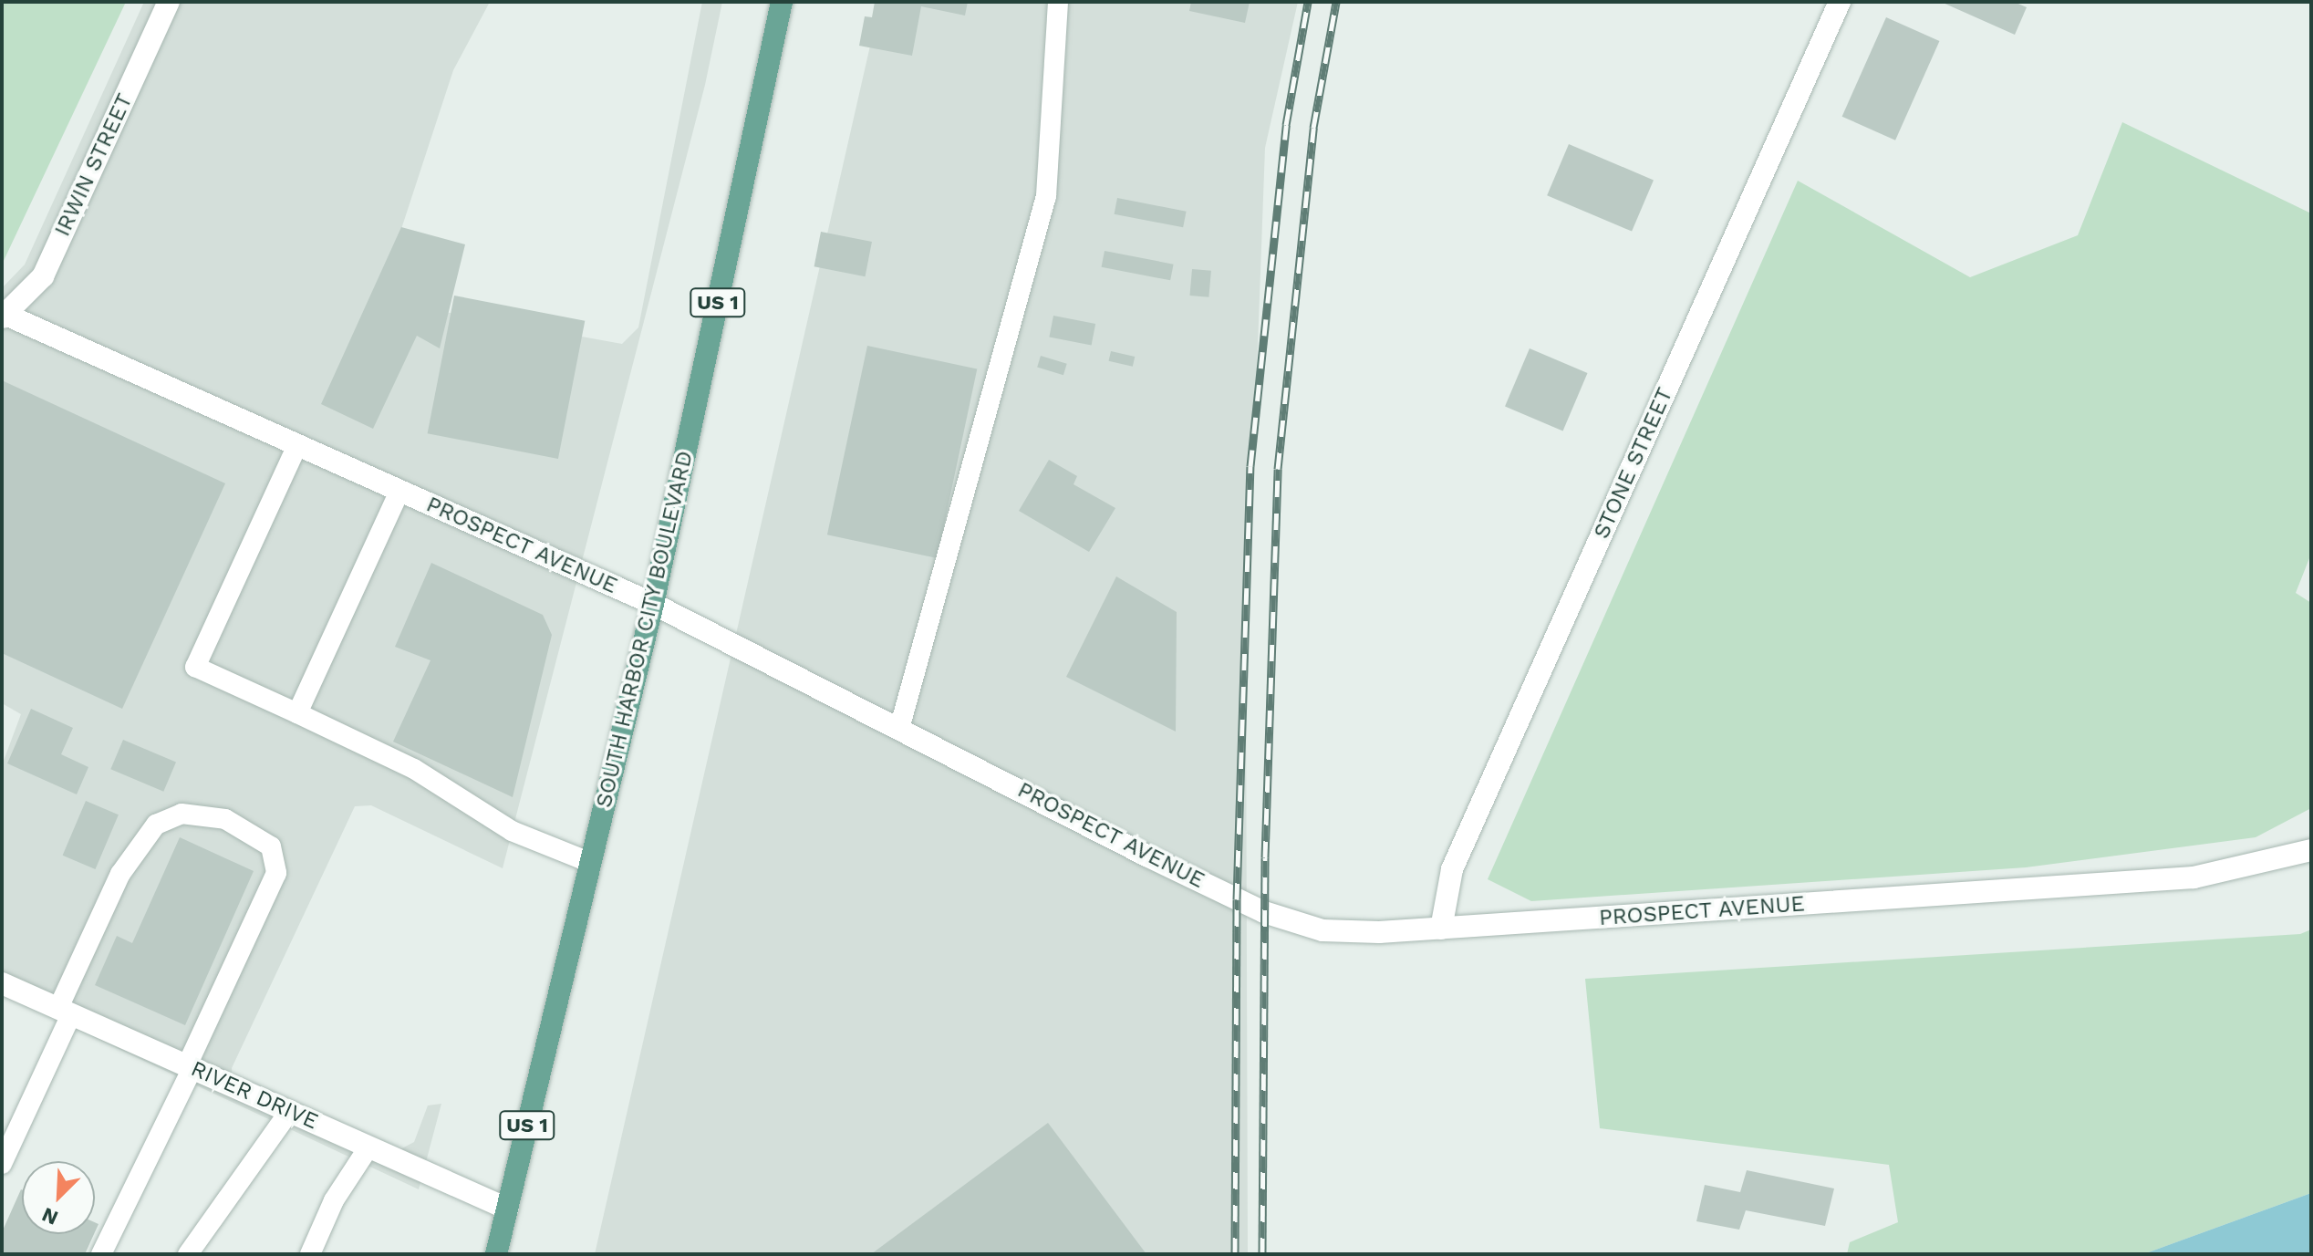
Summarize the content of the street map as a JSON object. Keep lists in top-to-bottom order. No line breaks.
{"streets":{"main road":["US 1","SOUTH HARBOR CITY BOULEVARD"],"street":["IRWIN STREET","STONE STREET","PROSPECT AVENUE","RIVER DRIVE"]},"crossings":[["IRWIN STREET","PROSPECT AVENUE"],["STONE STREET","PROSPECT AVENUE"],["PROSPECT AVENUE","SOUTH HARBOR CITY BOULEVARD"],["SOUTH HARBOR CITY BOULEVARD","RIVER DRIVE"]],"north":"bottom left"}
